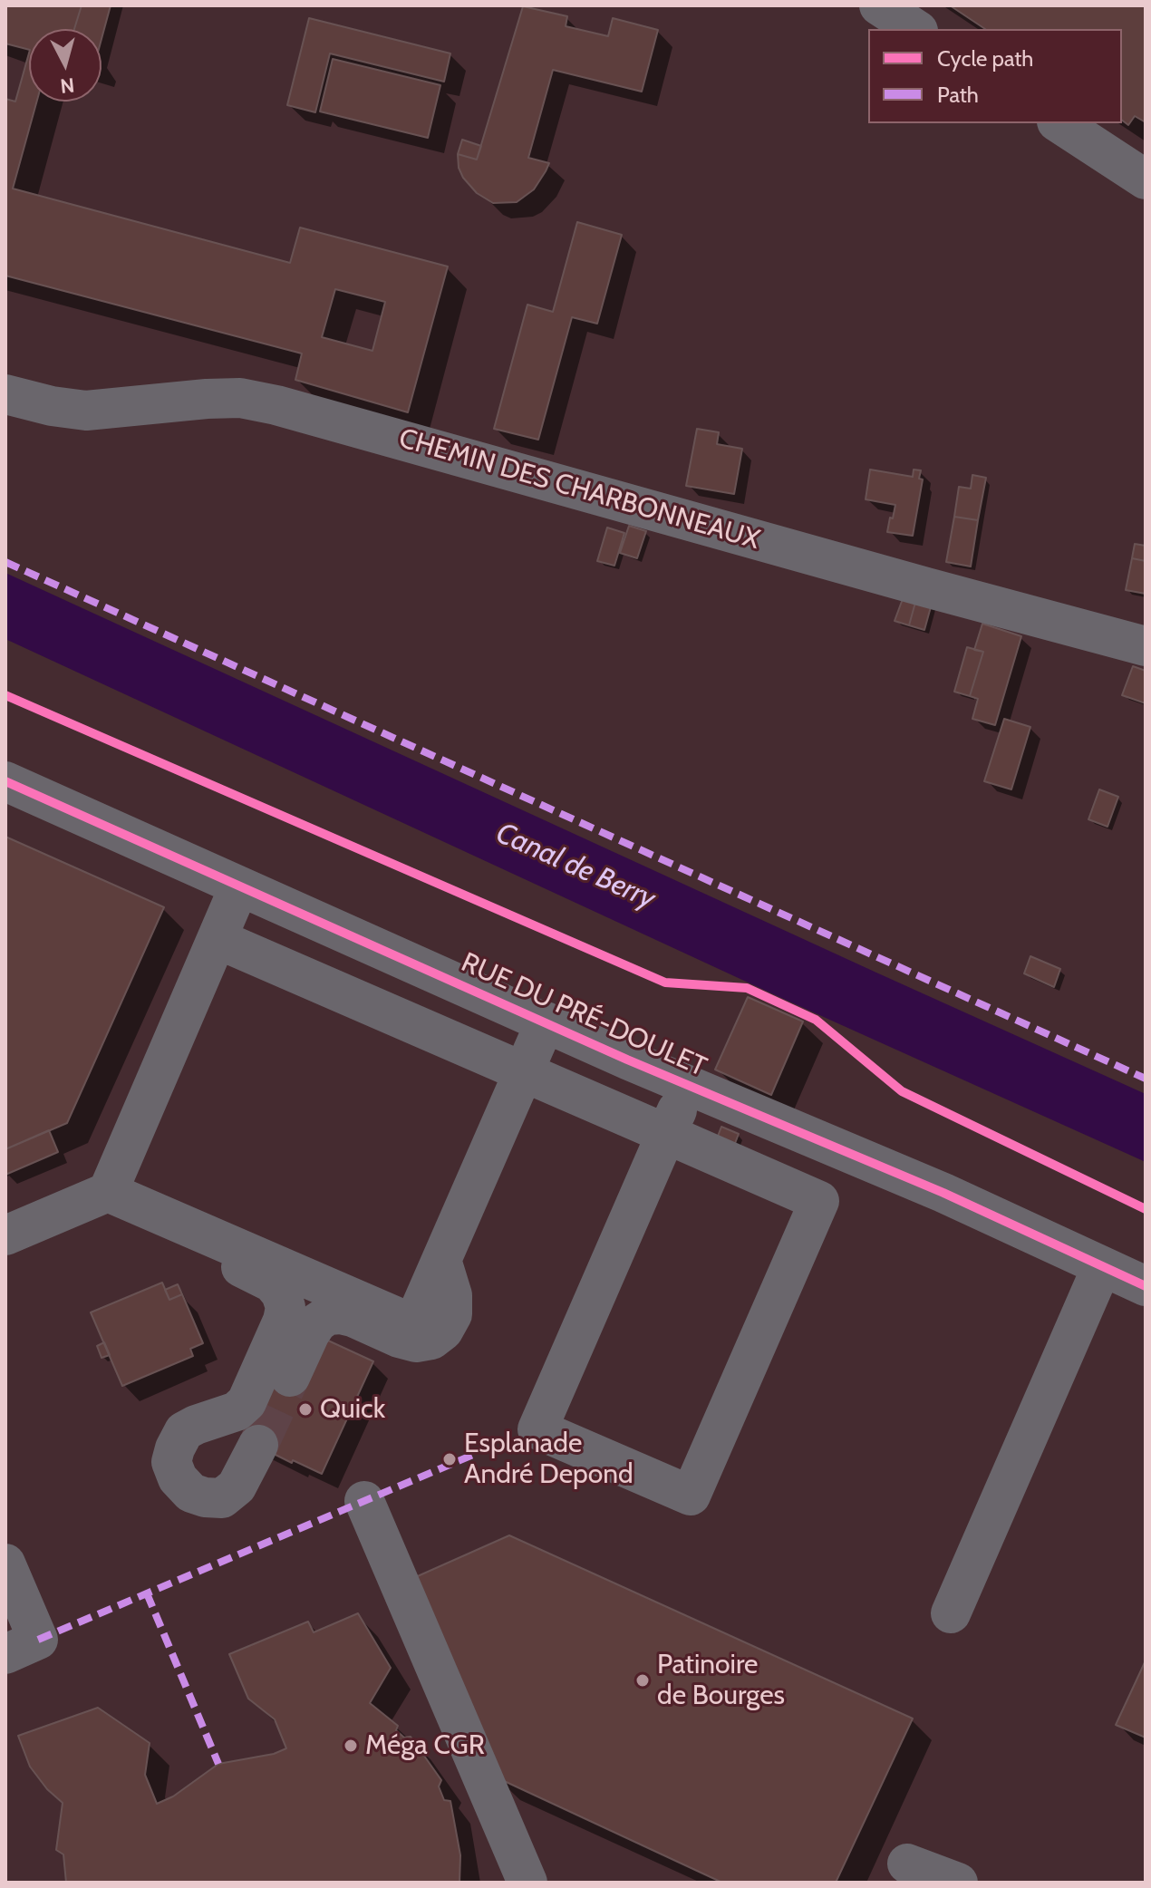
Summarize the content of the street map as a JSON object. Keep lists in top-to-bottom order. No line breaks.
{"streets":{"street":["CHEMIN DES CHARBONNEAUX","RUE DU PRÉ-DOULET"]},"water":["Canal de Berry"],"places":["Quick","Esplanade André Depond","Patinoire de Bourges","Méga CGR"],"legend":["Cycle path","Path"],"north":"bottom"}
